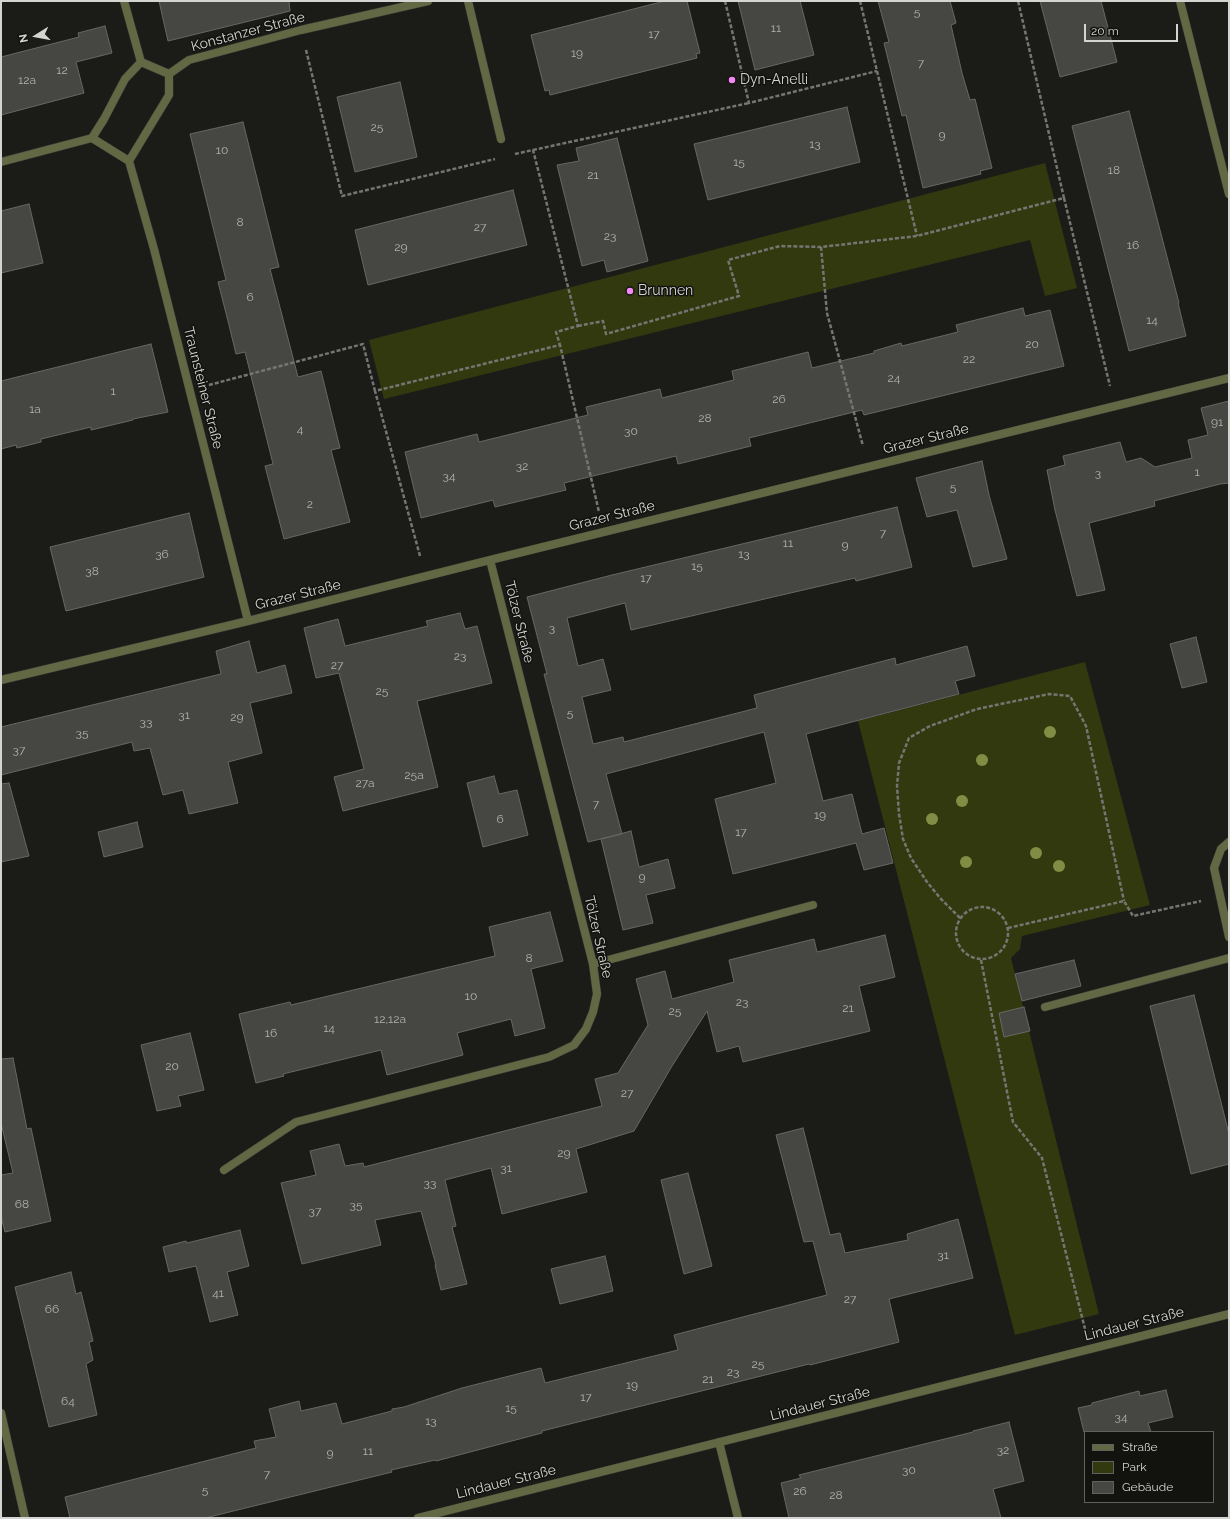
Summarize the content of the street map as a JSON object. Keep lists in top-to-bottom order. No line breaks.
{"streets":{"street":["Konstanzer Straße","Traunsteiner Straße","Grazer Straße","Tölzer Straße","Lindauer Straße"]},"crossings":[["Traunsteiner Straße","Grazer Straße"],["Grazer Straße","Tölzer Straße"]],"places":["Dyn-Anelli","Brunnen"],"house_numbers":["5","11","17","19","7","12","12a","25","9","13","10","15","18","21","8","27","23","16","29","6","14","20","22","24","1","26","1a","28","91","4","30","32","1","3","34","5","2","7","11","9","36","13","15","38","17","3","23","27","25","5","31","29","33","35","37","25a","27a","7","19","6","17","9","8","10","23","21","25","12,12a","14","16","20","27","29","31","33","68","35","37","31","41","27","66","25","23","21","19","17","64","15","34","13","32","11","9","30","7","5","26","28"],"legend":["Straße","Park","Gebäude"],"scale_bar":"20 m","north":"left"}
